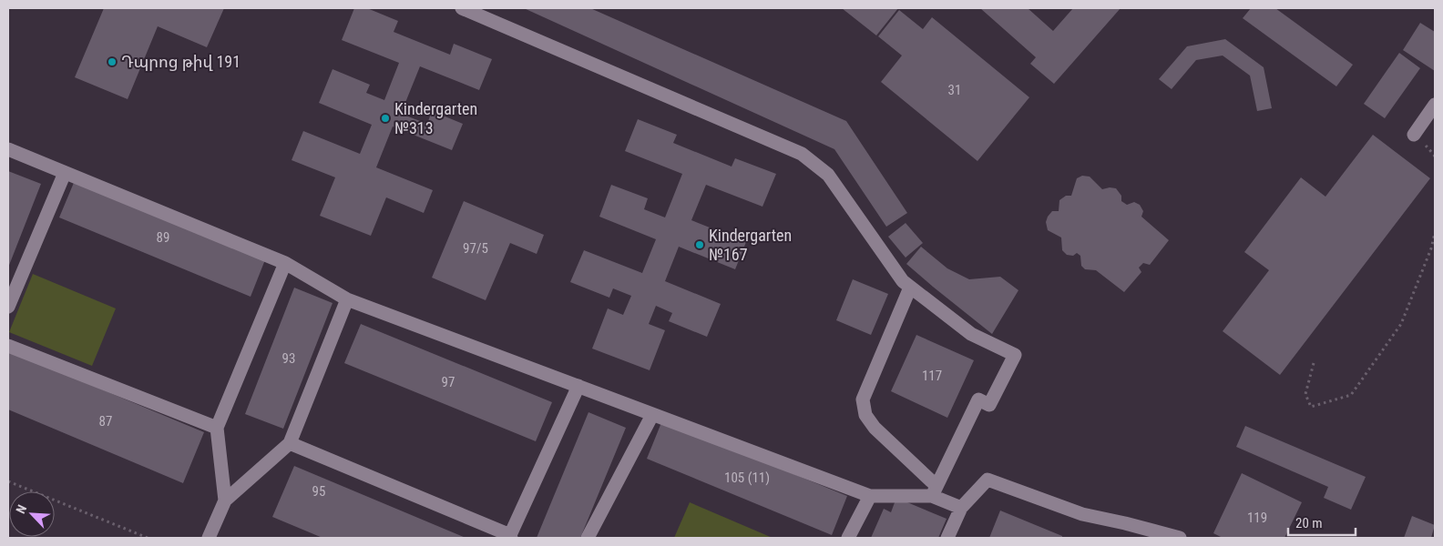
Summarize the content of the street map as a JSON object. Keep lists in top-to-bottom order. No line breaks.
{"places":["Դպրոց թիվ 191","Kindergarten №313","Kindergarten №167"],"house_numbers":["31","89","97/5","93","117","97","87","105 (11)","95","119"],"scale_bar":"20 m","north":"top left"}
